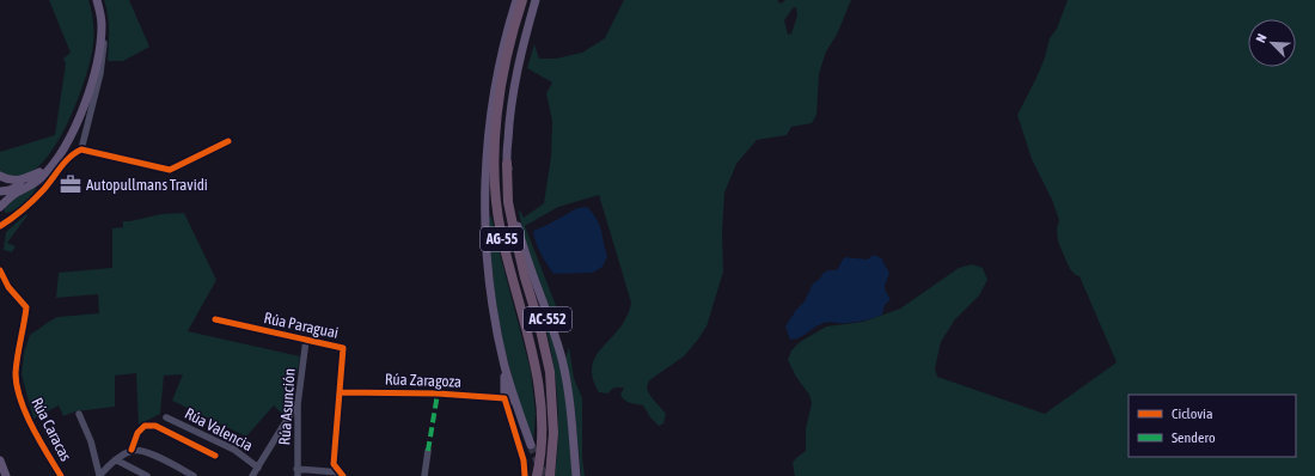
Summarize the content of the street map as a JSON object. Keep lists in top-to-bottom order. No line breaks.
{"streets":{"highway":["AG-55"],"main road":["AC-552"],"street":["Rúa Paraguai","Rúa Zaragoza","Rúa Asunción","Rúa Caracas","Rúa Valencia"]},"crossings":[["AG-55","AC-552"],["Rúa Paraguai","Rúa Zaragoza"],["Rúa Paraguai","Rúa Asunción"]],"places":{"office":["Autopullmans Travidi"]},"legend":["Ciclovía","Sendero"],"north":"top left"}
